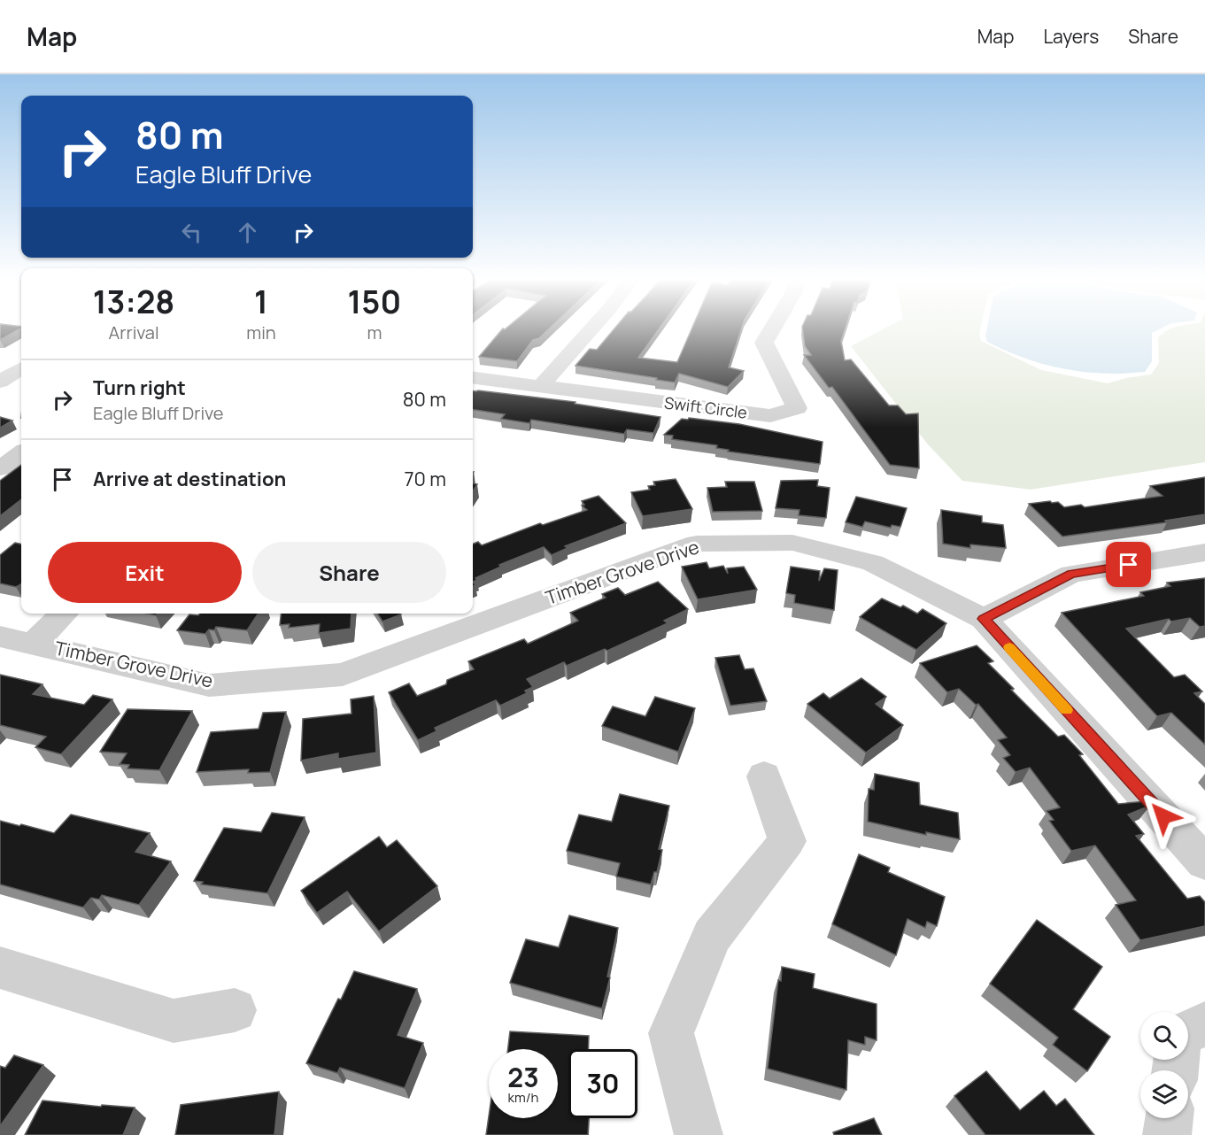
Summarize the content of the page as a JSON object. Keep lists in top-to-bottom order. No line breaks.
{"streets":{"street":["Swift Circle","Timber Grove Drive"]},"page":{"header":"Map","nav":["Map","Layers","Share"],"turn":["80 m","Eagle Bluff Drive"],"eta":["13:28","Arrival","1","min","150","m"],"list":[{"name":"Turn right","note":"Eagle Bluff Drive","value":"80 m"},{"name":"Arrive at destination","value":"70 m"}],"buttons":["Exit","Share"],"speed":"23 km/h","limit":"30"}}
